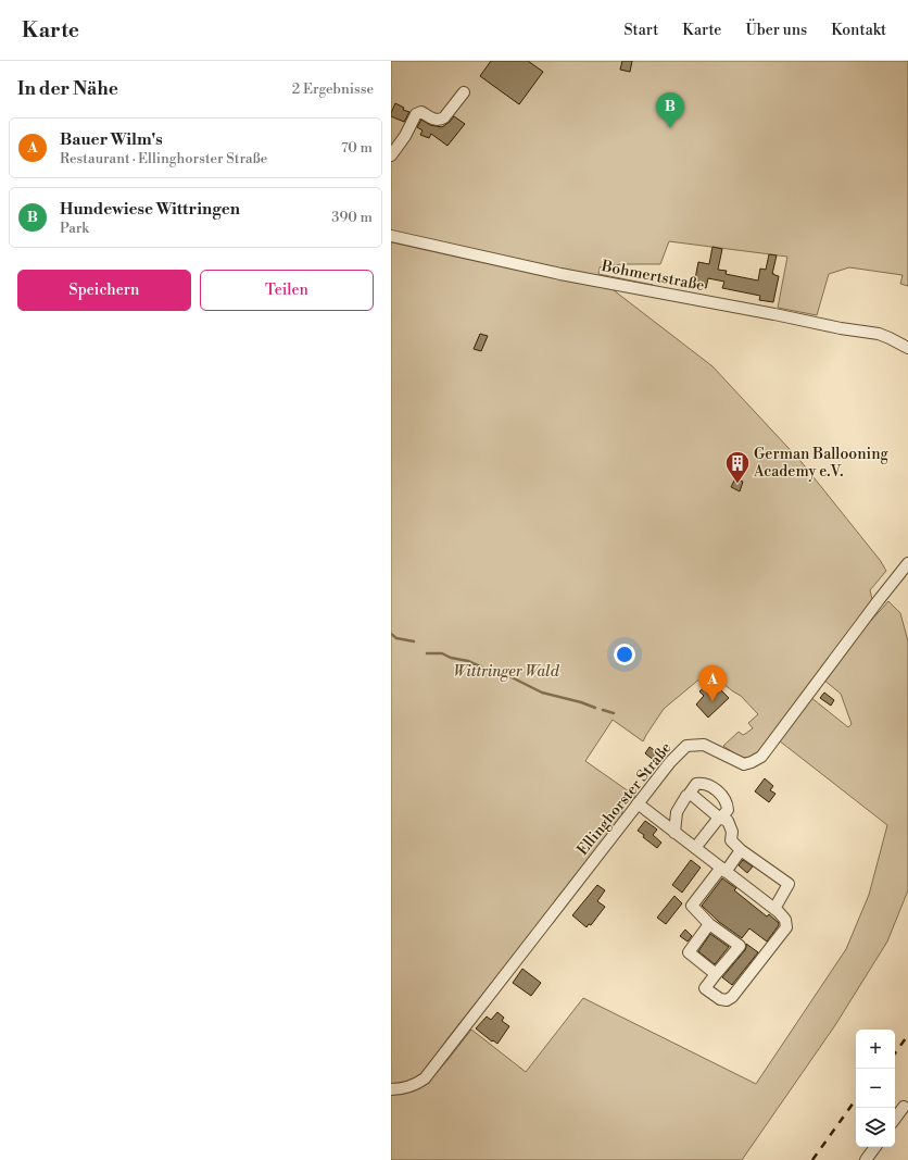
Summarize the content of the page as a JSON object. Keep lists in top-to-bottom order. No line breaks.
{"streets":{"street":["Bohmertstraße","Ellinghorster Straße"]},"parks":["Wittringer Wald"],"places":{"building":["German Ballooning Academy e.V."]},"page":{"header":"Karte","nav":["Start","Karte","Über uns","Kontakt"],"heading":["In der Nähe","2 Ergebnisse"],"pins":["B","A"],"list":[{"mark":"A","name":"Bauer Wilm's","note":"Restaurant · Ellinghorster Straße","value":"70 m"},{"mark":"B","name":"Hundewiese Wittringen","note":"Park","value":"390 m"}],"buttons":["Speichern","Teilen"],"map_buttons":["+","−"]}}
